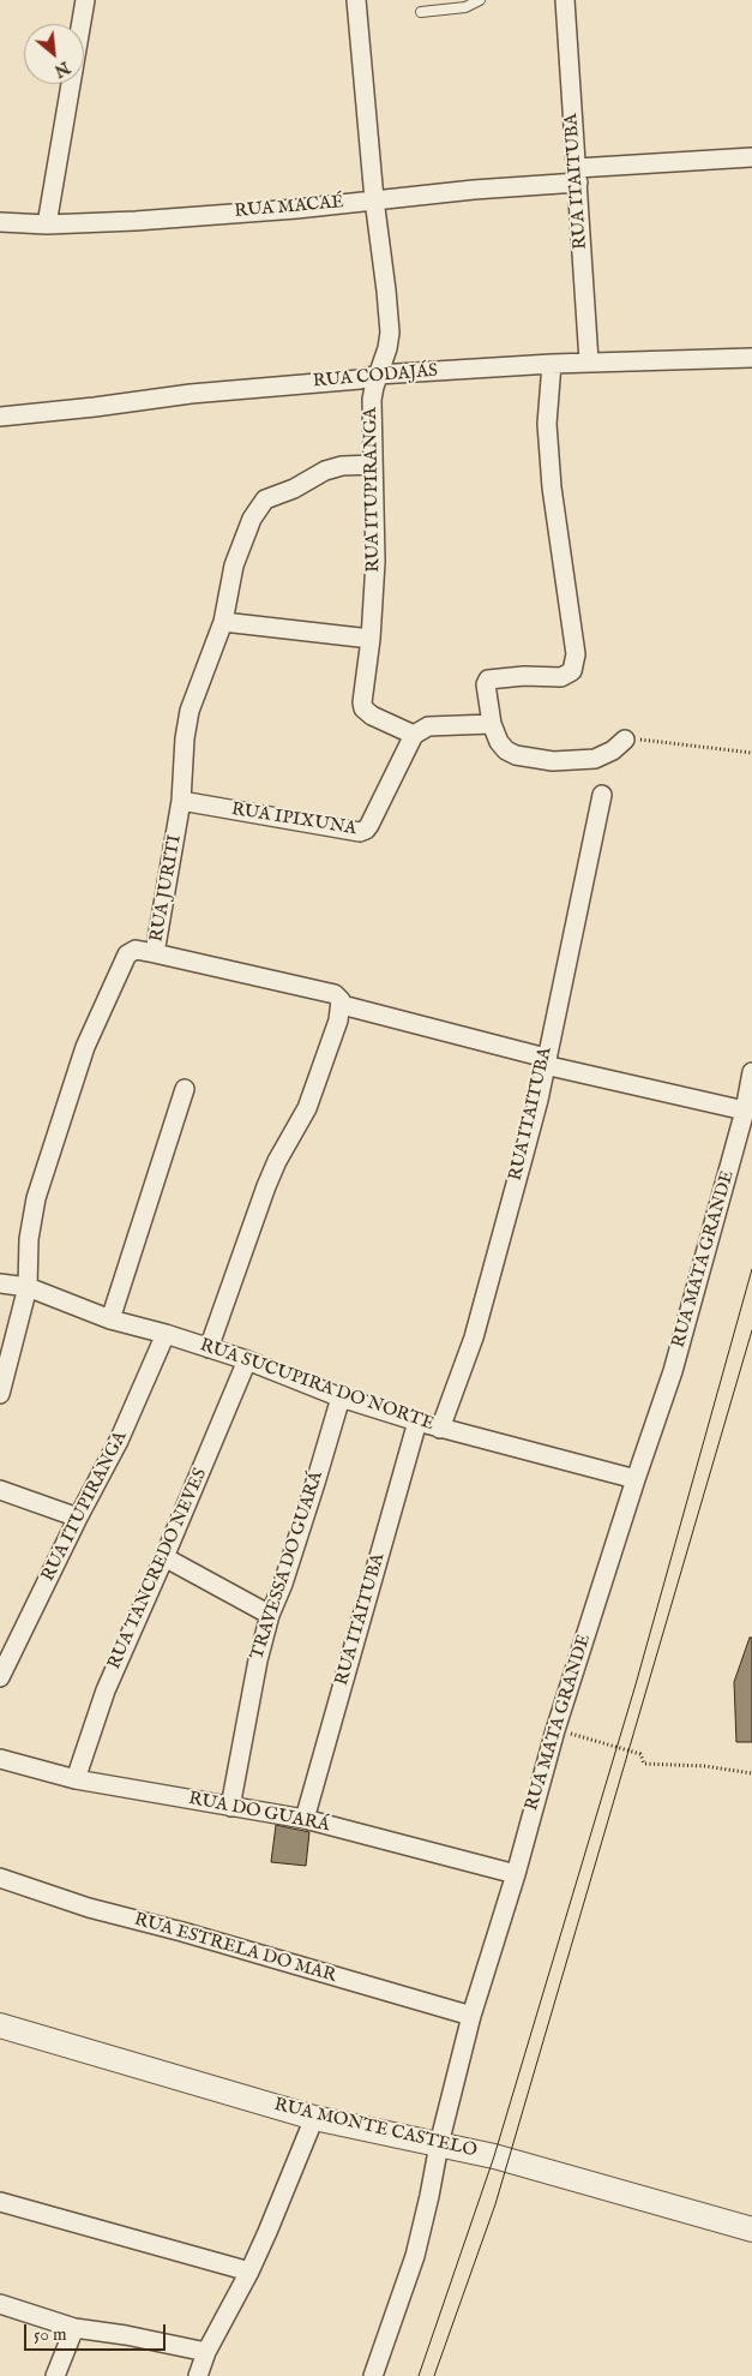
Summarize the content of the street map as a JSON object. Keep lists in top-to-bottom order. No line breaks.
{"streets":{"street":["RUA ITAITUBA","RUA MACAÉ","RUA CODAJÁS","RUA ITUPIRANGA","RUA IPIXUNA","RUA JURITI","RUA MATA GRANDE","RUA SUCUPIRA DO NORTE","TRAVESSA DO GUARÁ","RUA TANCREDO NEVES","RUA DO GUARÁ","RUA ESTRELA DO MAR","RUA MONTE CASTELO"]},"crossings":[["RUA ITAITUBA","RUA MACAÉ"],["RUA ITAITUBA","RUA CODAJÁS"],["RUA ITAITUBA","RUA SUCUPIRA DO NORTE"],["RUA ITAITUBA","RUA DO GUARÁ"],["RUA MACAÉ","RUA ITUPIRANGA"],["RUA CODAJÁS","RUA ITUPIRANGA"],["RUA ITUPIRANGA","RUA IPIXUNA"],["RUA ITUPIRANGA","RUA JURITI"],["RUA ITUPIRANGA","RUA SUCUPIRA DO NORTE"],["RUA IPIXUNA","RUA JURITI"],["RUA JURITI","RUA SUCUPIRA DO NORTE"],["RUA MATA GRANDE","RUA SUCUPIRA DO NORTE"],["RUA MATA GRANDE","RUA DO GUARÁ"],["RUA MATA GRANDE","RUA ESTRELA DO MAR"],["RUA MATA GRANDE","RUA MONTE CASTELO"],["RUA SUCUPIRA DO NORTE","TRAVESSA DO GUARÁ"],["RUA SUCUPIRA DO NORTE","RUA TANCREDO NEVES"],["TRAVESSA DO GUARÁ","RUA DO GUARÁ"],["RUA TANCREDO NEVES","RUA DO GUARÁ"]],"scale_bar":"50 m","north":"bottom right"}
